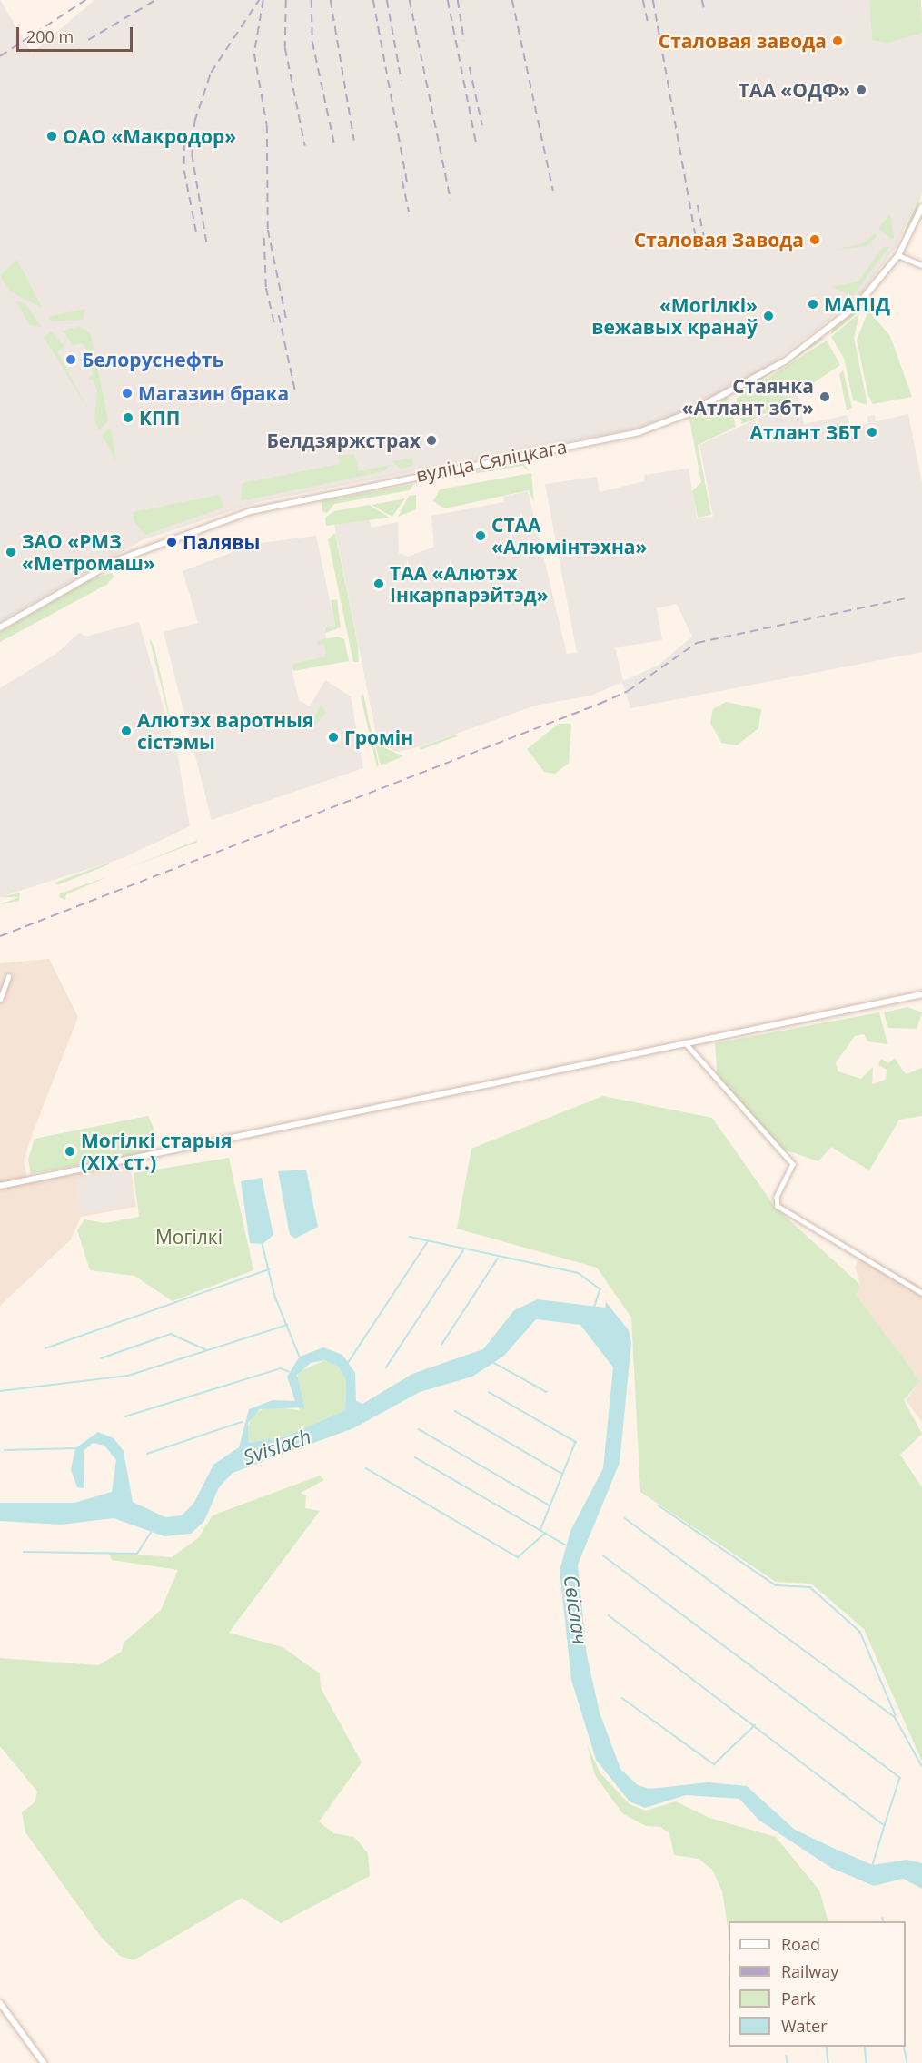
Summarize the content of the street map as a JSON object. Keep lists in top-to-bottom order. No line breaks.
{"streets":{"main road":["вуліца Сяліцкага"]},"water":["Svislach","Свіслач"],"parks":["Могілкі"],"places":["Сталовая завода","ТАА «ОДФ»","ОАО «Макродор»","Сталовая Завода","МАПІД","«Могілкі» вежавых кранаў","Белоруснефть","Магазин брака","Стаянка «Атлант збт»","КПП","Атлант ЗБТ","Белдзяржстрах","СТАА «Алюмінтэхна»","Палявы","ЗАО «РМЗ «Метромаш»","ТАА «Алютэх Інкарпарэйтэд»","Алютэх варотныя сістэмы","Громін","Могілкі старыя (XIX ст.)"],"legend":["Road","Railway","Park","Water"],"scale_bar":"200 m"}
